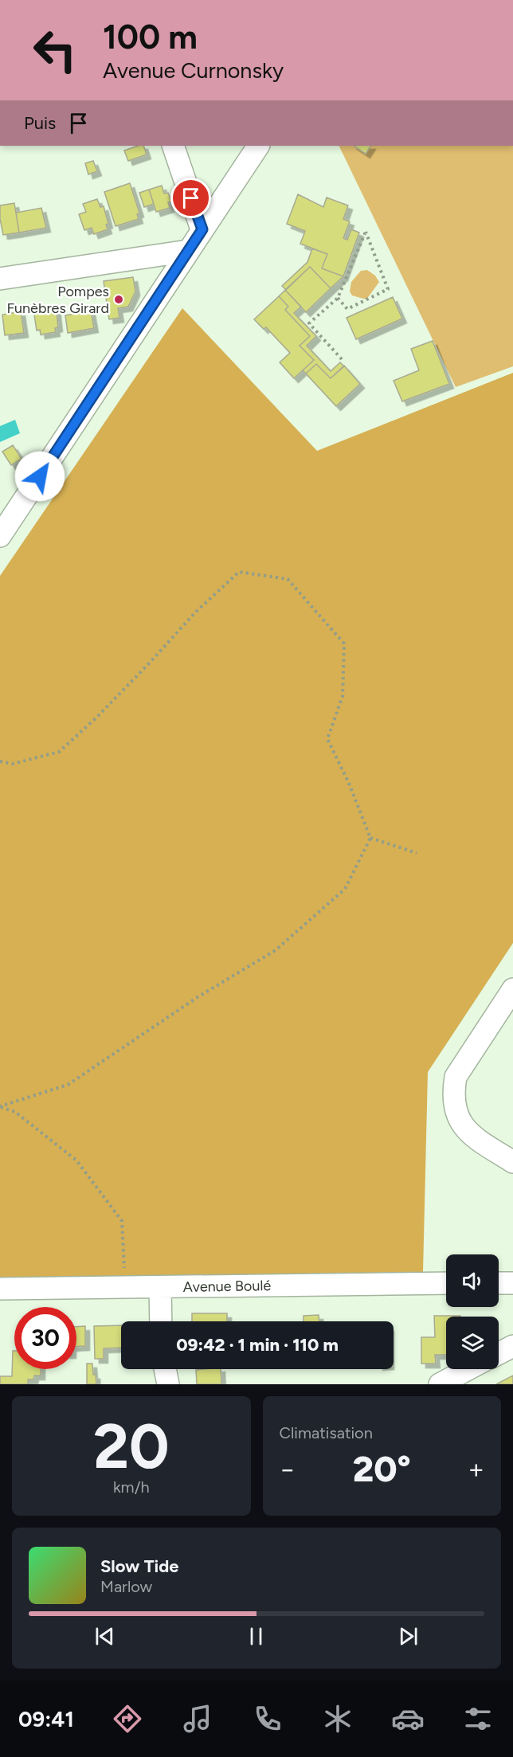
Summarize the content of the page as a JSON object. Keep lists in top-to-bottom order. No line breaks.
{"streets":{"street":["Avenue Boulé"]},"places":["Pompes Funèbres Girard"],"page":{"turn":["100 m","Avenue Curnonsky"],"then":"Puis","limit":"30","trip":"09:42 · 1 min · 110 m","tile":[["20","km/h"],"Climatisation"],"heat":["−","20°","+"],"song":["Slow Tide","Marlow"],"tabs":"09:41"}}
